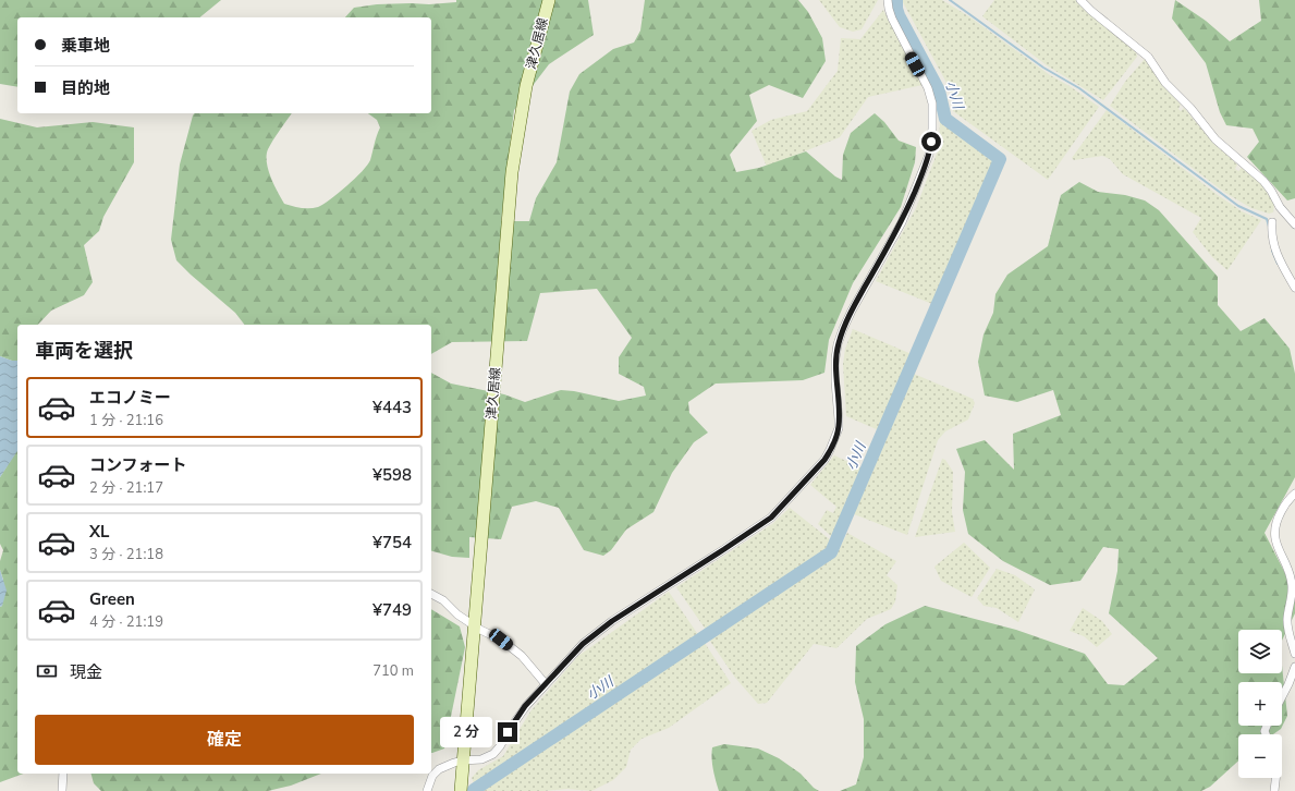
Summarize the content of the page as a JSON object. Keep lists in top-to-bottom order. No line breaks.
{"streets":{"main road":["津久居線"]},"water":["小川"],"page":{"banner":["乗車地","目的地"],"heading":"車両を選択","list":[{"name":"エコノミー","note":"1 分 · 21:16","value":"¥443"},{"name":"コンフォート","note":"2 分 · 21:17","value":"¥598"},{"name":"XL","note":"3 分 · 21:18","value":"¥754"},{"name":"Green","note":"4 分 · 21:19","value":"¥749"}],"map_buttons":["+","−"],"pay":["現金","710 m"],"buttons":"確定","bubble":"2 分"}}
